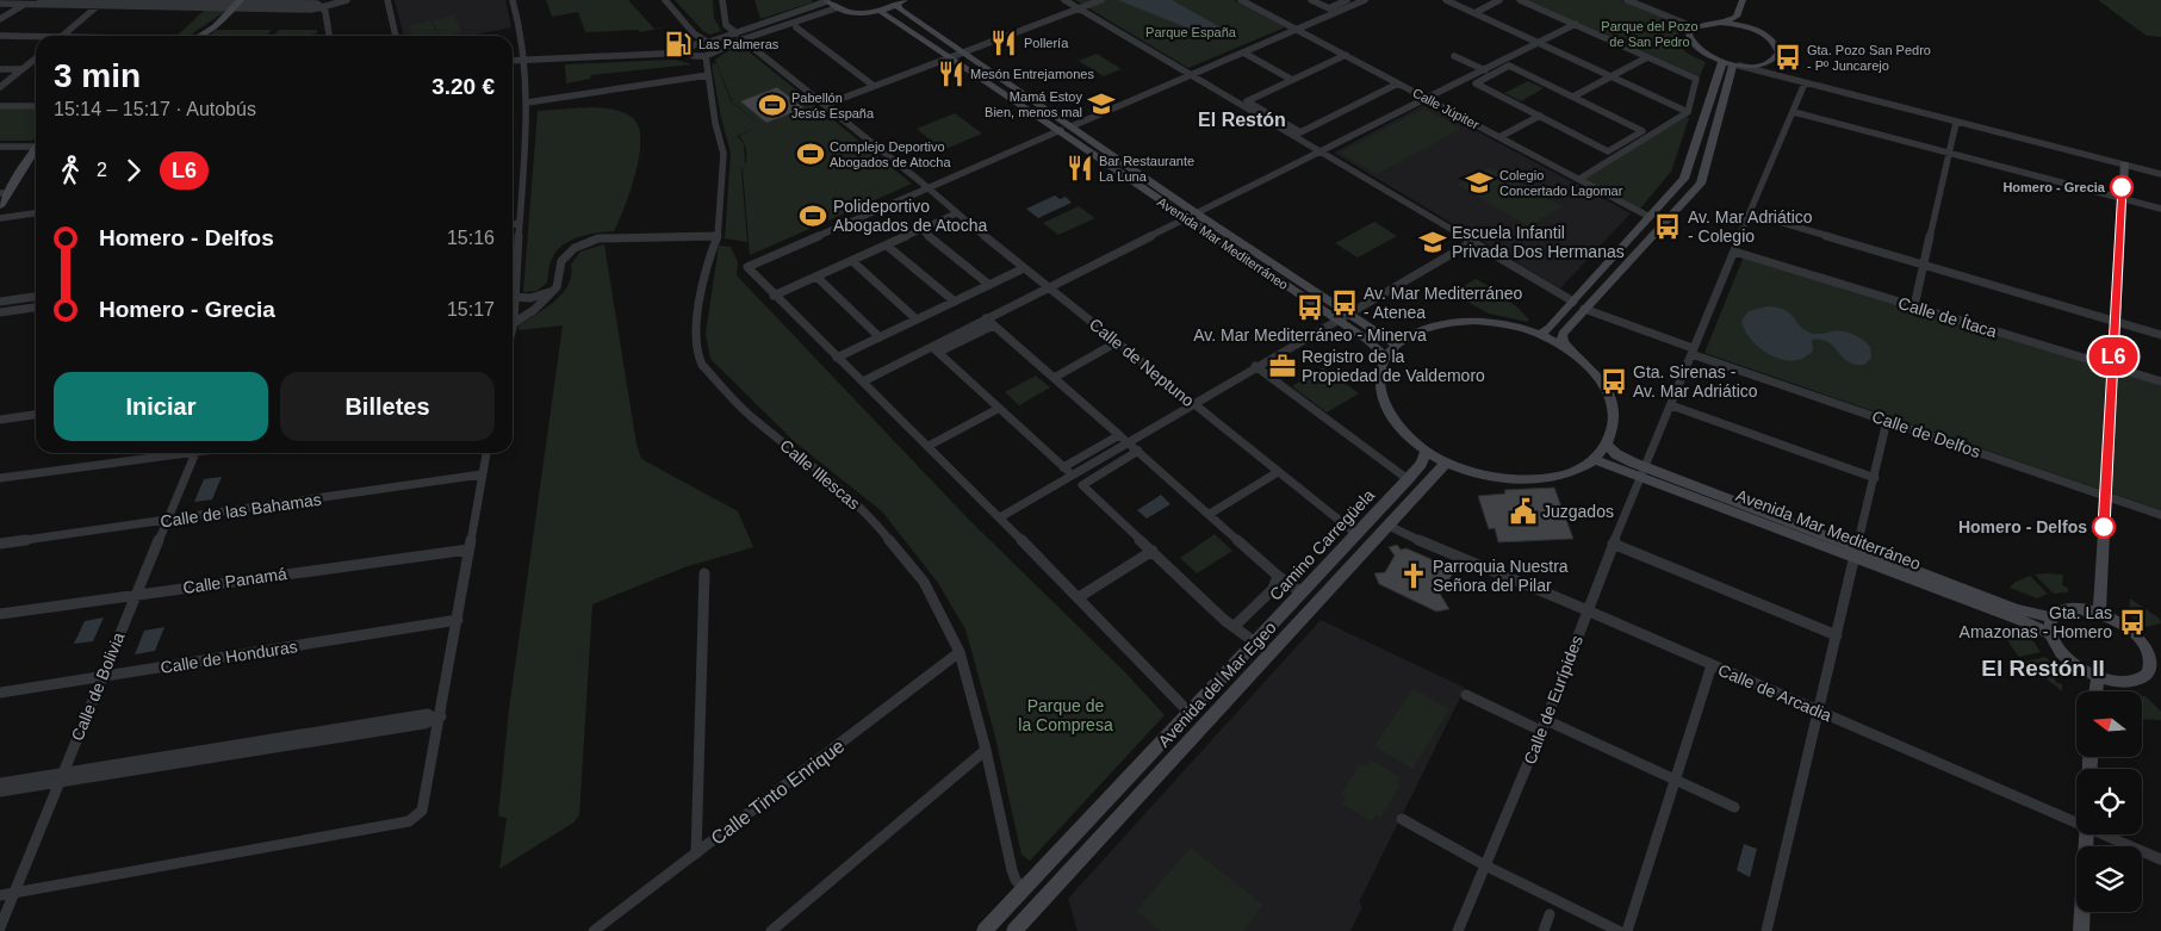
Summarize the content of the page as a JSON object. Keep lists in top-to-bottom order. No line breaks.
{"streets":{"street":["Calle Júpiter","Avenida Mar Mediterráneo","Calle de Ítaca","Calle de Neptuno","Calle de Delfos","Calle Illescas","Calle de las Bahamas","Camino Carregüela","Calle Panamá","Calle de Honduras","Avenida del Mar Egeo","Calle de Bolivia","Calle de Arcadia","Calle de Eurípides","Calle Tinto Enrique"]},"crossings":[["Avenida Mar Mediterráneo","Camino Carregüela"],["Avenida Mar Mediterráneo","Avenida del Mar Egeo"],["Avenida Mar Mediterráneo","Calle de Eurípides"],["Calle de Ítaca","Calle de Eurípides"],["Calle de Neptuno","Camino Carregüela"],["Calle de Delfos","Calle de Eurípides"],["Calle Illescas","Avenida del Mar Egeo"],["Calle Illescas","Calle Tinto Enrique"],["Calle de las Bahamas","Calle de Bolivia"],["Camino Carregüela","Avenida del Mar Egeo"],["Calle Panamá","Calle de Bolivia"],["Calle de Honduras","Calle de Bolivia"],["Avenida del Mar Egeo","Calle de Arcadia"],["Calle de Arcadia","Calle de Eurípides"]],"districts":["El Restón","El Restón II"],"parks":["Parque del Pozo de San Pedro","Parque España","Parque de la Compresa"],"places":{"restaurant":["Pollería","Mesón Entrejamones","Bar Restaurante La Luna"],"fuel station":["Las Palmeras"],"bus stop":["Gta. Pozo San Pedro - Pº Juncarejo","Av. Mar Adriático - Colegio","Av. Mar Mediterráneo - Atenea","Av. Mar Mediterráneo - Minerva","Gta. Sirenas - Av. Mar Adriático","Gta. Las Amazonas - Homero"],"school or university":["Mamá Estoy Bien, menos mal","Colegio Concertado Lagomar","Escuela Infantil Privada Dos Hermanas"],"sports":["Pabellón Jesús España","Complejo Deportivo Abogados de Atocha","Polideportivo Abogados de Atocha"],"other":["Homero - Grecia","Homero - Delfos"],"office":["Registro de la Propiedad de Valdemoro"],"public building":["Juzgados"],"church":["Parroquia Nuestra Señora del Pilar"]},"lines":["bus line L6"],"north":"left","page":{"on_map":"L6","heading":["3 min","15:14 – 15:17 · Autobús","3.20 €"],"legs":["2","L6"],"list":[{"name":"Homero - Delfos","value":"15:16"},{"name":"Homero - Grecia","value":"15:17"}],"buttons":["Iniciar","Billetes"]}}
